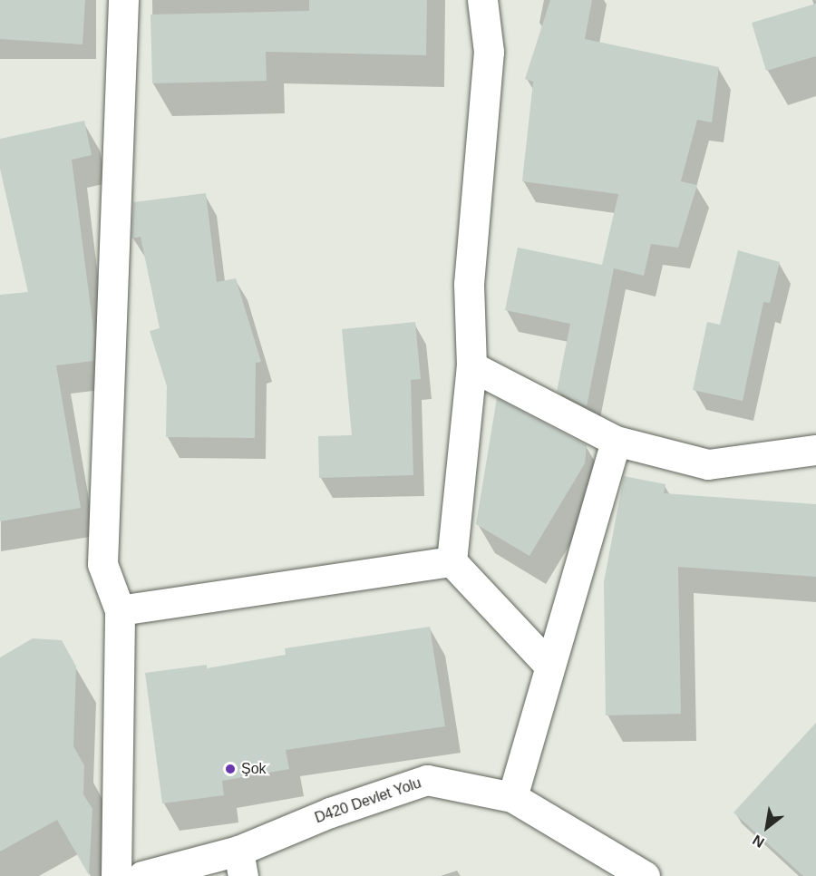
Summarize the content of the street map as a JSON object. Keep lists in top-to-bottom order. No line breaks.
{"streets":{"street":["D420 Devlet Yolu"]},"places":["Şok"],"north":"bottom left"}
